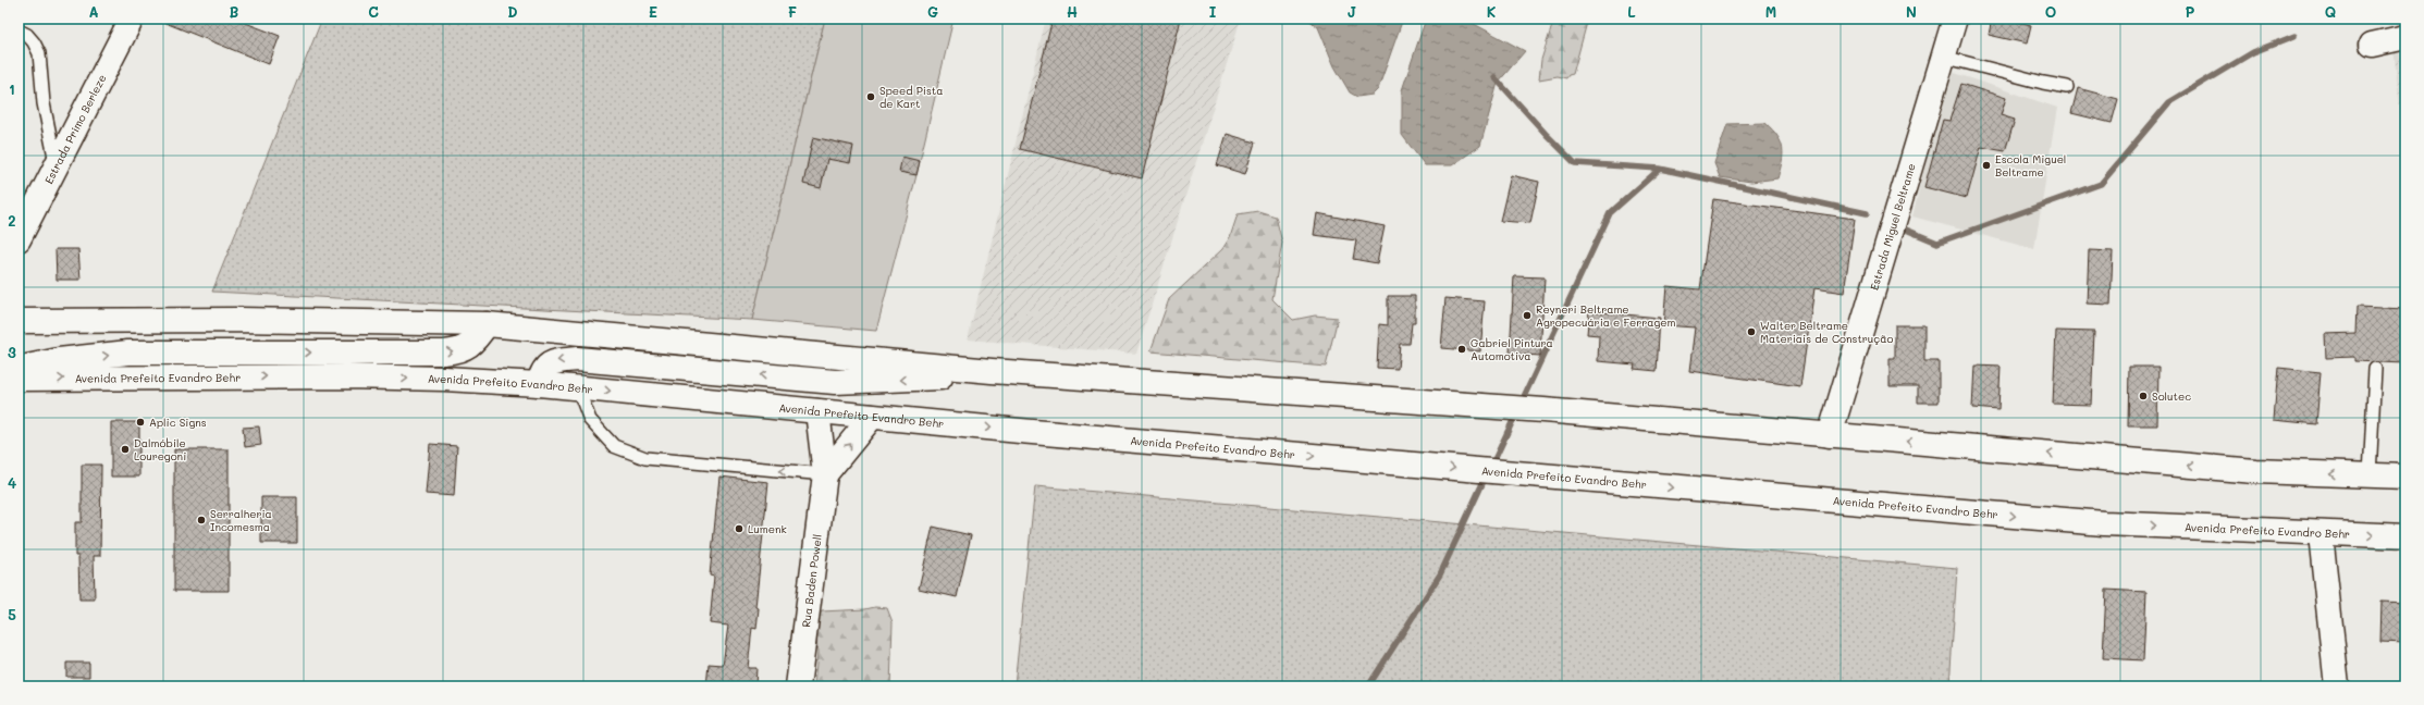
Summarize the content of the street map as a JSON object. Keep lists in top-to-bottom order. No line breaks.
{"streets":{"main road":["Estrada Primo Berleze","Estrada Miguel Beltrame","Avenida Prefeito Evandro Behr","Rua Baden Powell"]},"crossings":[["Avenida Prefeito Evandro Behr","Rua Baden Powell"]],"places":["Speed Pista de Kart","Escola Miguel Beltrame","Reyneri Beltrame Agropecuária e Ferragem","Walter Beltrame Materiais de Construção","Gabriel Pintura Automotiva","Solutec","Aplic Signs","Dalmóbile Louregoni","Serralheria Incomesma","Lumenk"],"grid":{"columns":["A","B","C","D","E","F","G","H","I","J","K","L","M","N","O","P","Q"],"rows":["1","2","3","4","5"]}}
